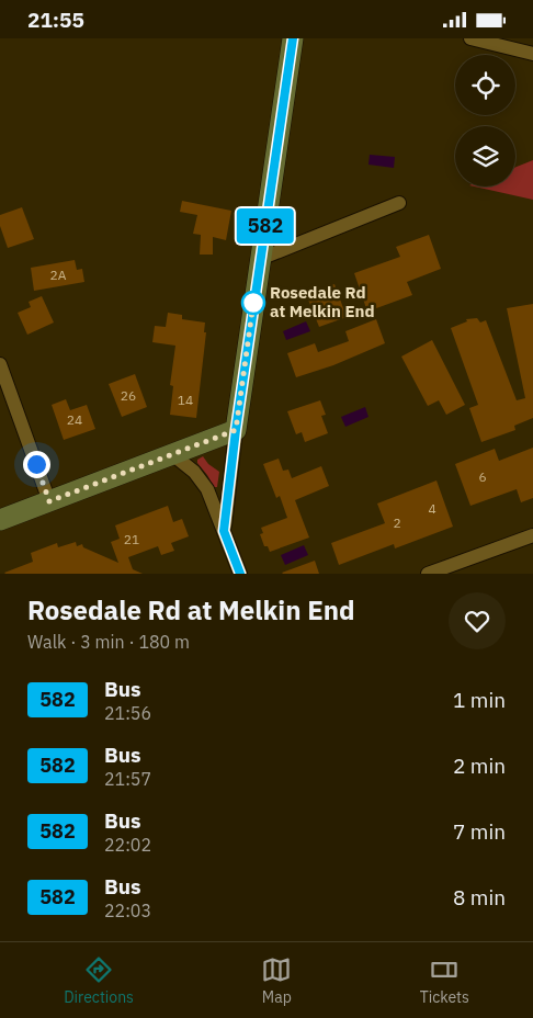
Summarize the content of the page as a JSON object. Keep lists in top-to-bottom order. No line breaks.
{"places":["Rosedale Rd at Melkin End"],"lines":["bus line 582"],"house_numbers":["2A","26","14","24","6","4","2","21"],"page":{"status":"21:55","on_map":"582","heading":["Rosedale Rd at Melkin End","Walk · 3 min · 180 m"],"list":[{"mark":"582","name":"Bus","note":"21:56","value":"1 min"},{"mark":"582","name":"Bus","note":"21:57","value":"2 min"},{"mark":"582","name":"Bus","note":"22:02","value":"7 min"},{"mark":"582","name":"Bus","note":"22:03","value":"8 min"}],"tabs":["Directions","Map","Tickets"]}}
